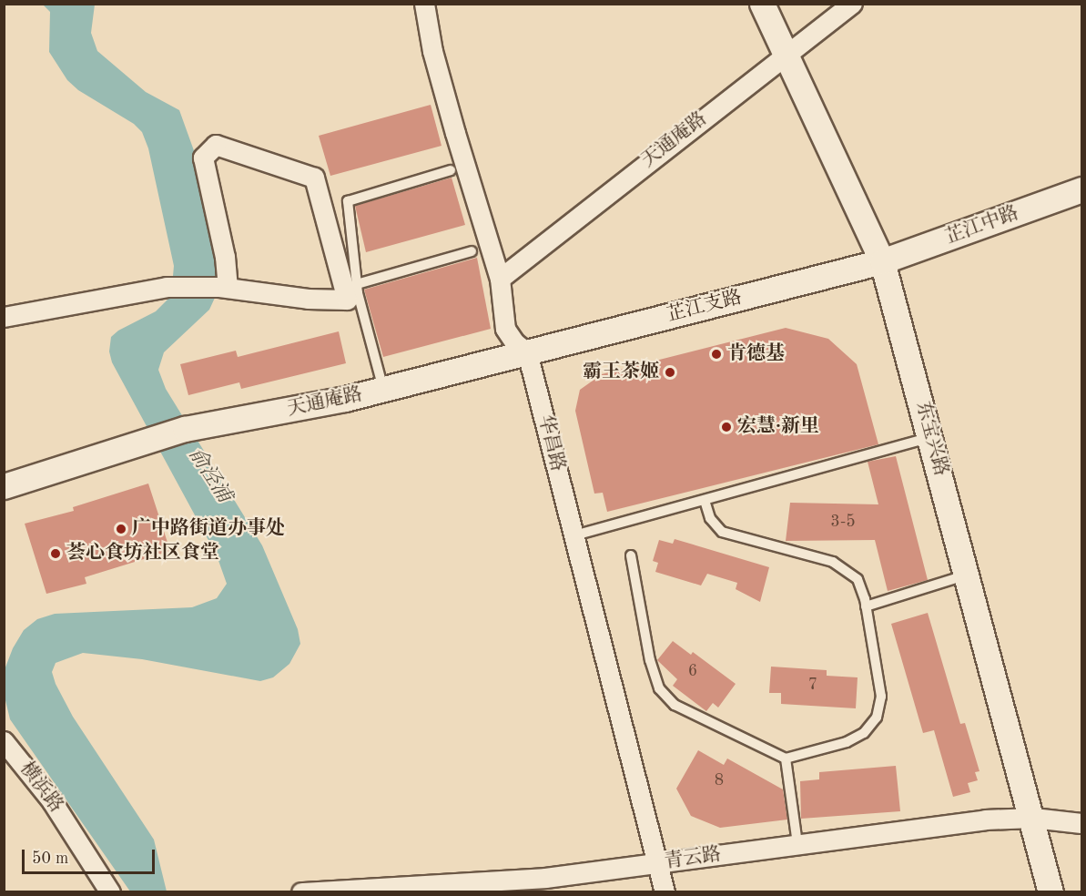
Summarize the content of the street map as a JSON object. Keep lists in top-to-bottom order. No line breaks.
{"streets":{"street":["天通庵路","芷江中路","芷江支路","东宝兴路","华昌路","横浜路","青云路"]},"crossings":[["天通庵路","芷江支路"],["天通庵路","东宝兴路"],["天通庵路","华昌路"],["芷江中路","芷江支路"],["芷江中路","东宝兴路"],["芷江支路","东宝兴路"],["芷江支路","华昌路"],["东宝兴路","青云路"],["华昌路","青云路"]],"water":["俞泾浦"],"places":["肯德基","霸王茶姬","宏慧·新里","广中路街道办事处","荟心食坊社区食堂"],"house_numbers":["3-5","6","7","8"],"scale_bar":"50 m"}
